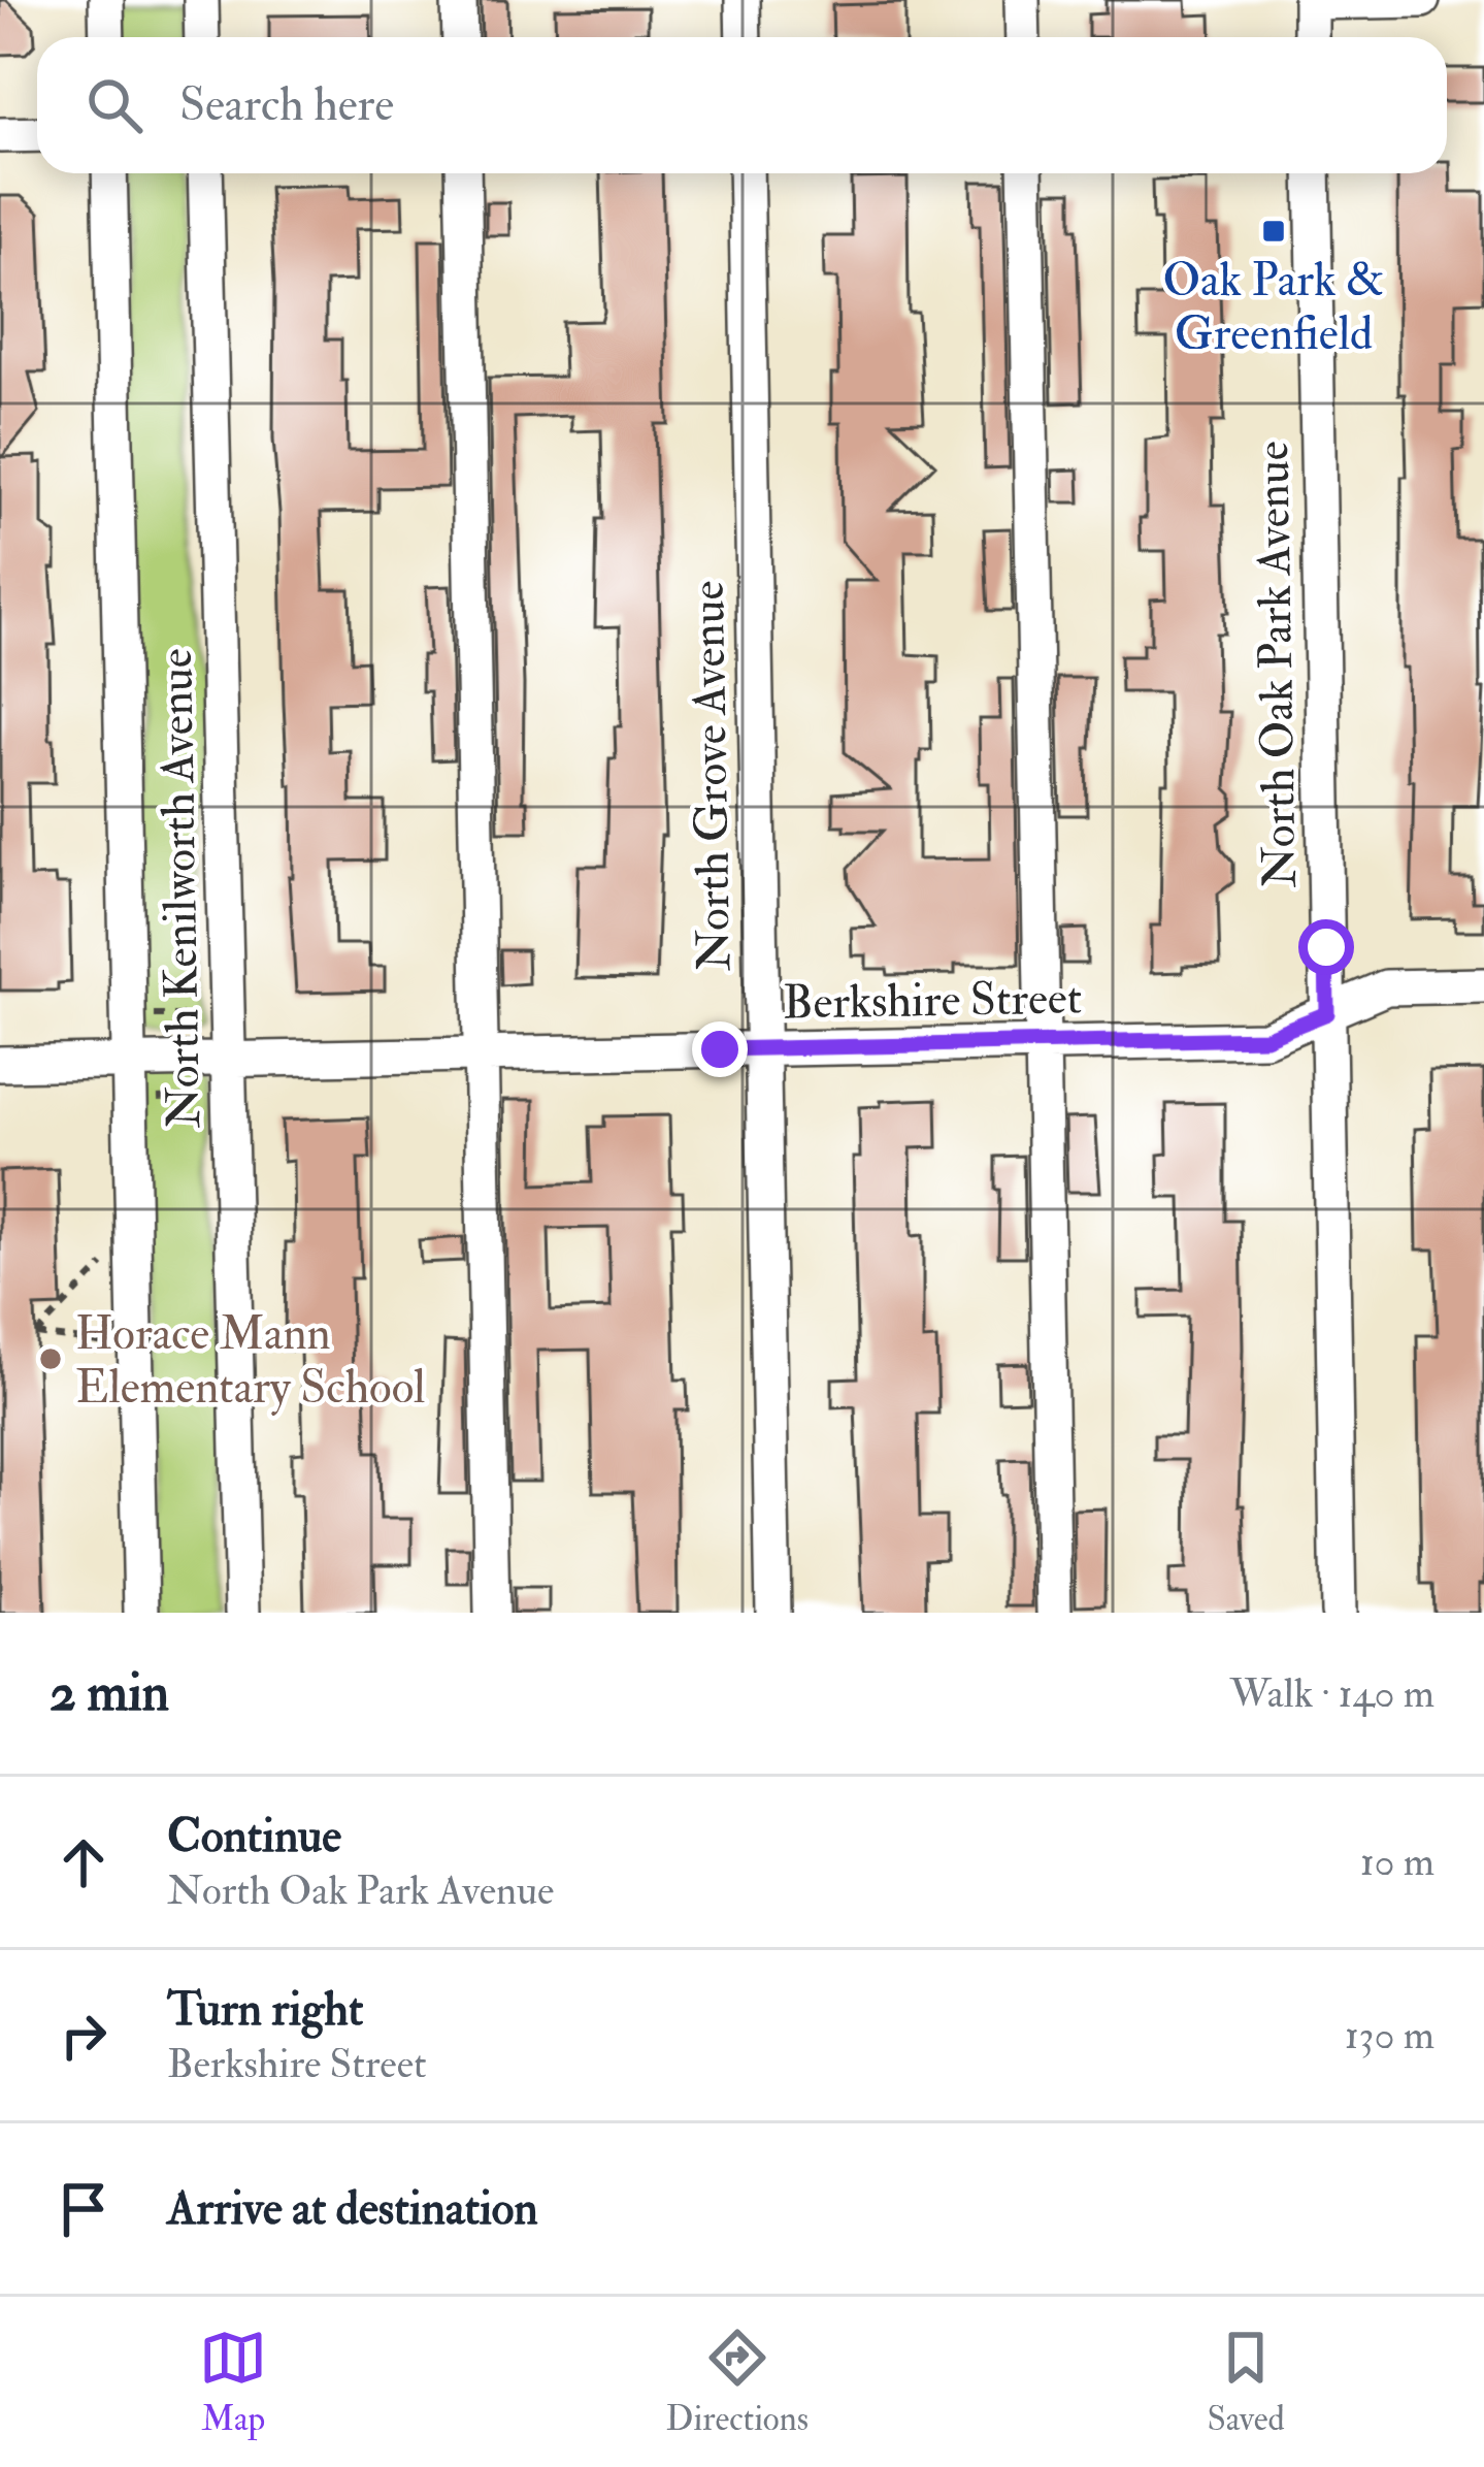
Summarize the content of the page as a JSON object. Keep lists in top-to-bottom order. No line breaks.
{"streets":{"street":["North Oak Park Avenue","North Grove Avenue","North Kenilworth Avenue","Berkshire Street"]},"crossings":[["North Oak Park Avenue","Berkshire Street"],["North Grove Avenue","Berkshire Street"],["North Kenilworth Avenue","Berkshire Street"]],"places":{"transit":["Oak Park & Greenfield"],"other":["Horace Mann Elementary School"]},"page":{"search":"Search here","heading":["2 min","Walk · 140 m"],"list":[["Continue","North Oak Park Avenue","10 m"],["Turn right","Berkshire Street","130 m"],"Arrive at destination"],"nav":["Map","Directions","Saved"]}}
